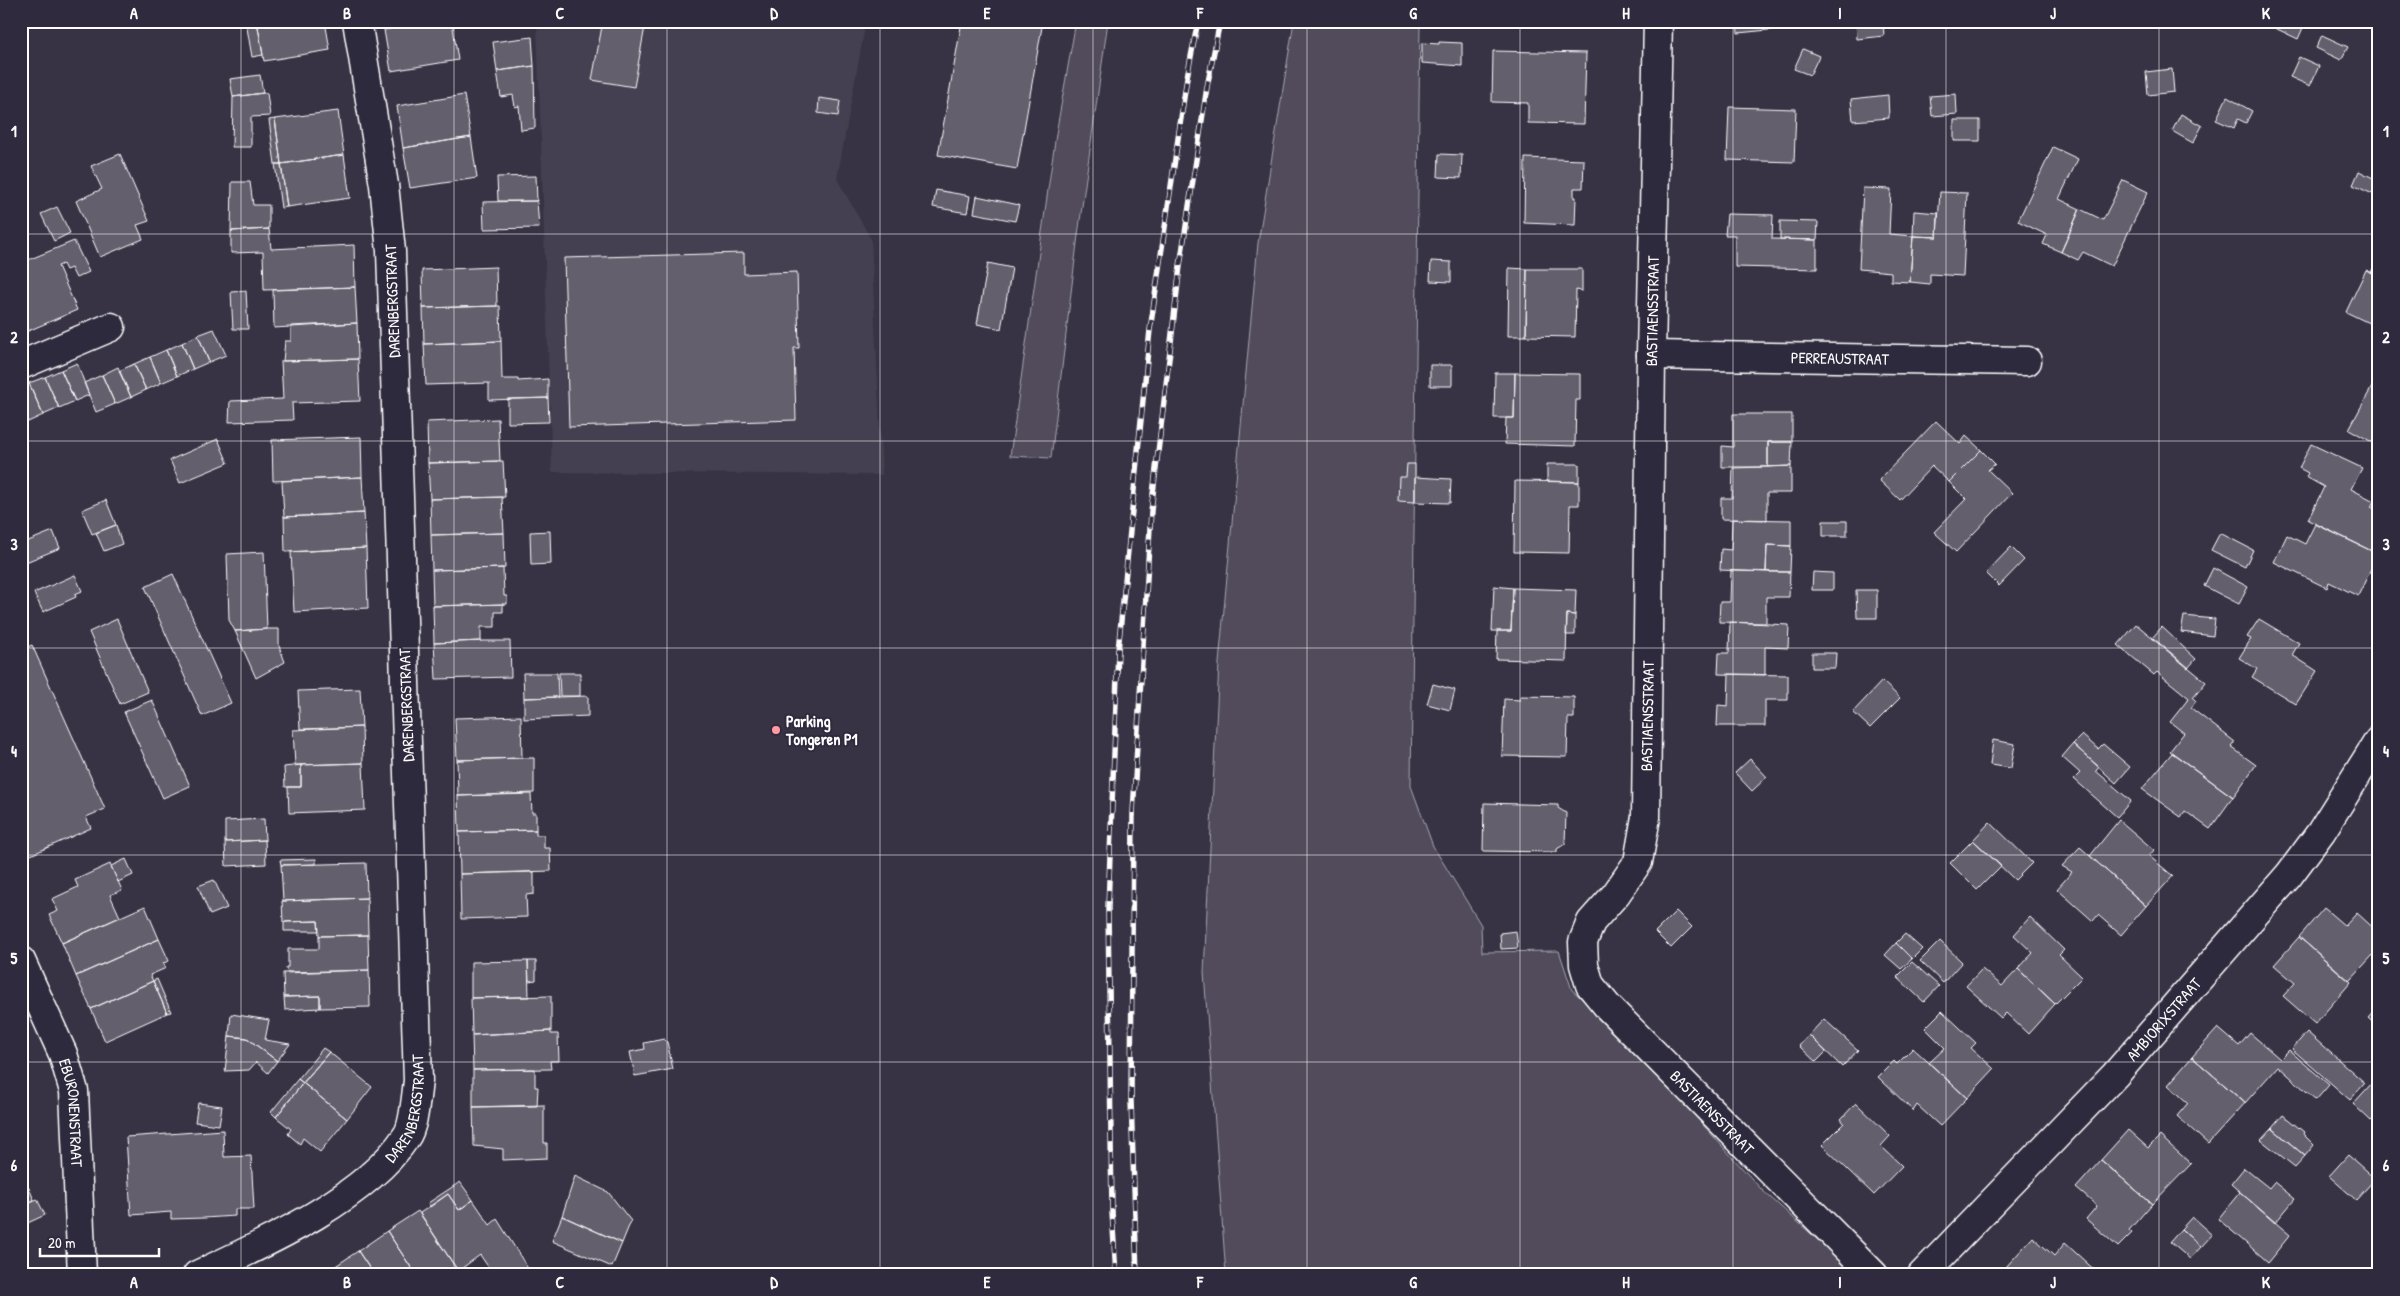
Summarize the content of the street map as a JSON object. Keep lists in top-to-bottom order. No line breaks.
{"streets":{"street":["DARENBERGSTRAAT","BASTIAENSSTRAAT","PERREAUSTRAAT","AMBIORIXSTRAAT","EBURONENSTRAAT"]},"crossings":[["BASTIAENSSTRAAT","PERREAUSTRAAT"]],"places":["Parking Tongeren P1"],"scale_bar":"20 m","grid":{"columns":["A","B","C","D","E","F","G","H","I","J","K"],"rows":["1","2","3","4","5","6"]}}
